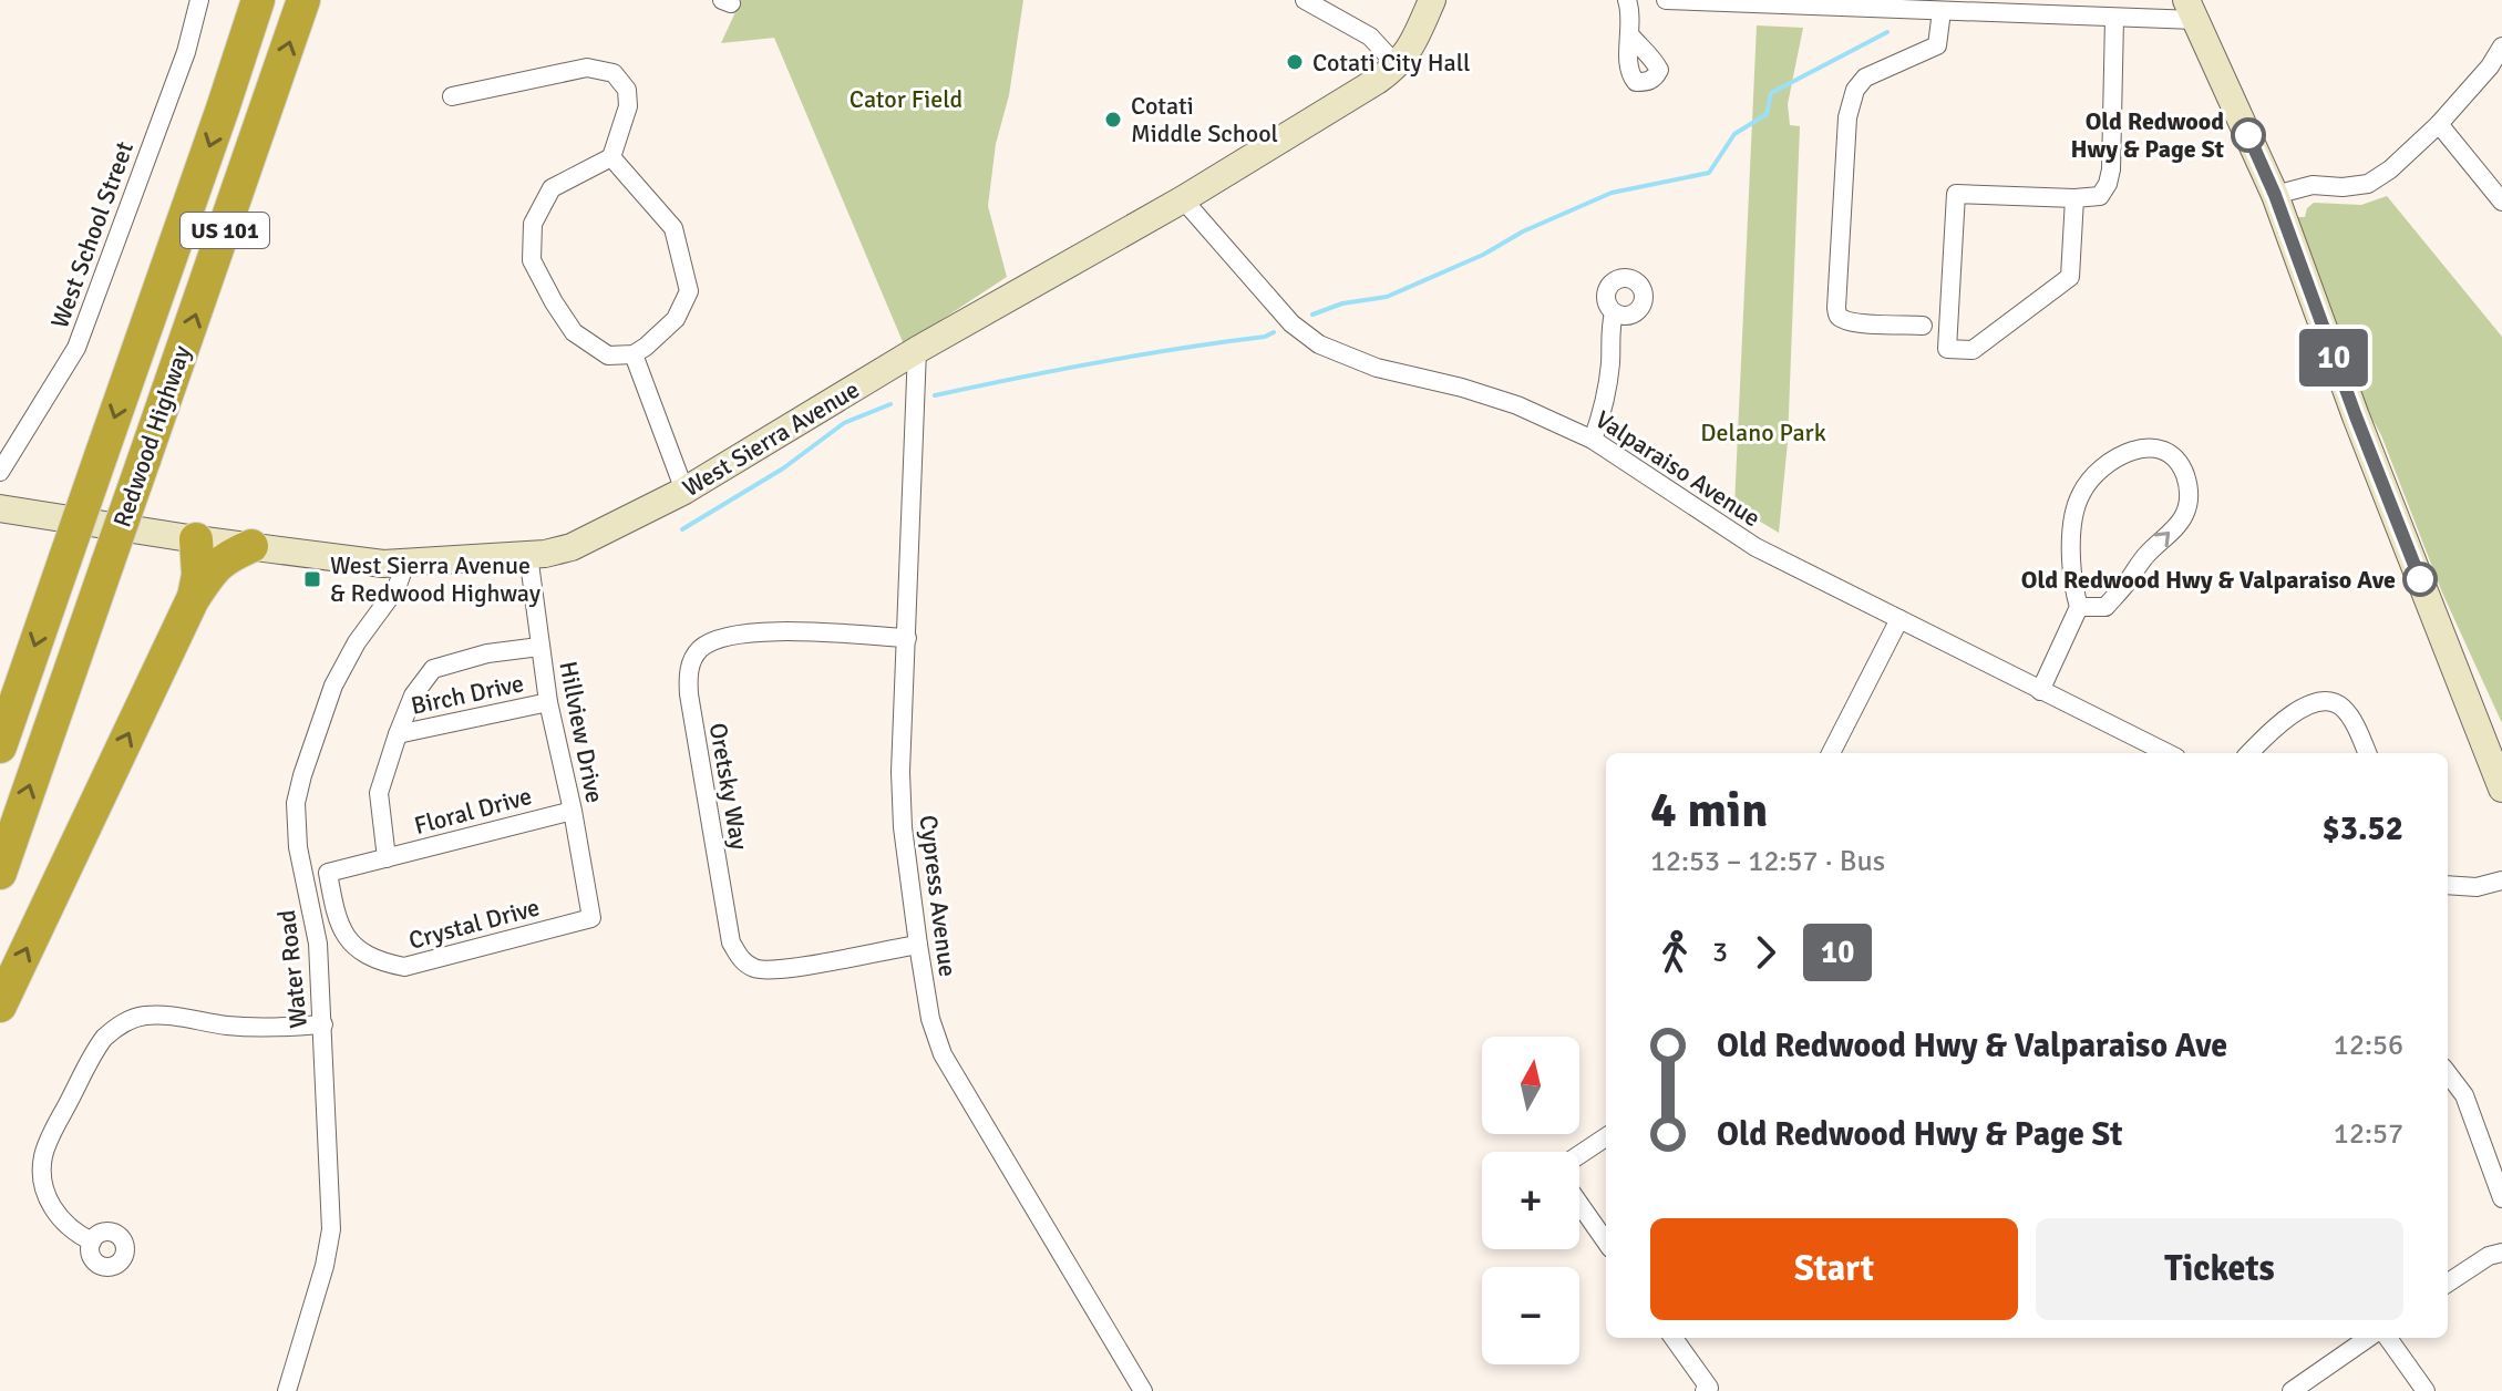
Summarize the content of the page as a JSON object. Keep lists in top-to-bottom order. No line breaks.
{"streets":{"highway":["US 101","Redwood Highway"],"main road":["West Sierra Avenue"],"street":["West School Street","Valparaiso Avenue","Birch Drive","Hillview Drive","Oretsky Way","Floral Drive","Cypress Avenue","Crystal Drive","Water Road"]},"crossings":[["West Sierra Avenue","Valparaiso Avenue"],["West Sierra Avenue","Hillview Drive"],["West Sierra Avenue","Cypress Avenue"],["West Sierra Avenue","Water Road"],["Birch Drive","Hillview Drive"],["Hillview Drive","Floral Drive"],["Hillview Drive","Crystal Drive"],["Oretsky Way","Cypress Avenue"],["Floral Drive","Crystal Drive"]],"parks":["Cator Field","Delano Park"],"places":{"other":["Cotati City Hall","Cotati Middle School","Old Redwood Hwy & Page St","Old Redwood Hwy & Valparaiso Ave"],"transit":["West Sierra Avenue & Redwood Highway"]},"lines":["bus line 10"],"north":"top","page":{"on_map":"10","heading":["4 min","12:53 – 12:57 · Bus","$3.52"],"legs":["3","10"],"list":[{"name":"Old Redwood Hwy & Valparaiso Ave","value":"12:56"},{"name":"Old Redwood Hwy & Page St","value":"12:57"}],"map_buttons":["+","−"],"buttons":["Start","Tickets"]}}
